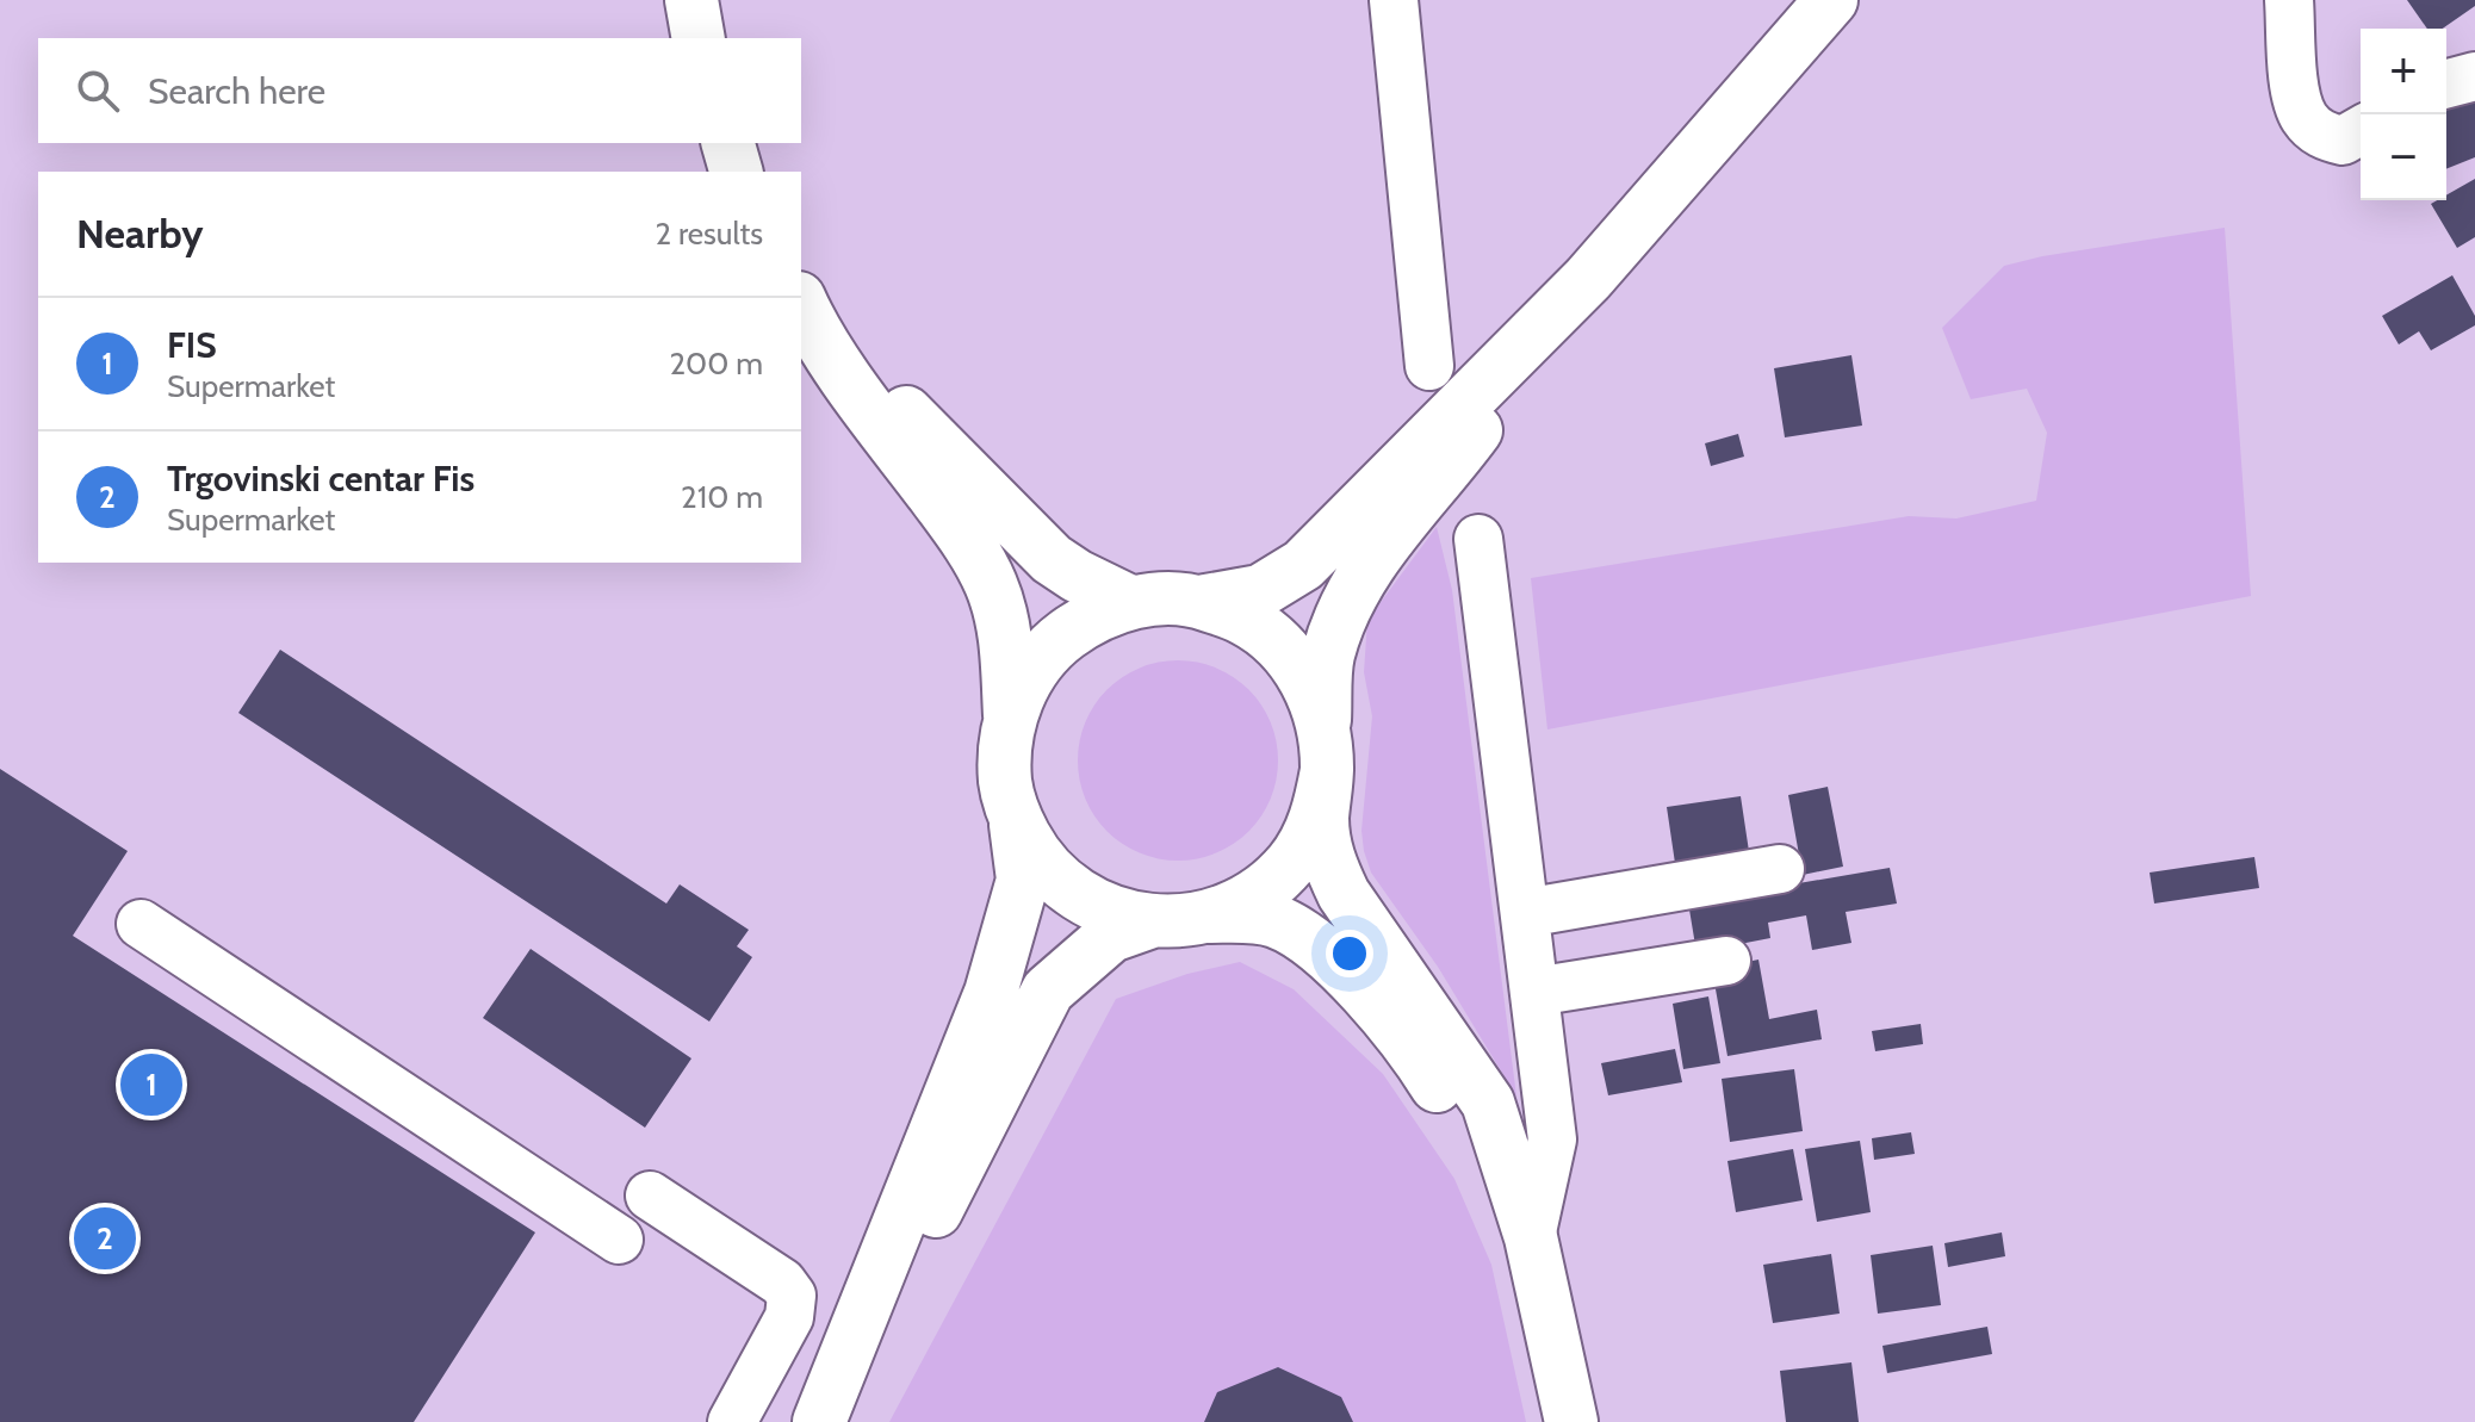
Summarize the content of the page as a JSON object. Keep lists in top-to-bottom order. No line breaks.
{"page":{"map_buttons":["+","−"],"search":"Search here","heading":["Nearby","2 results"],"list":[{"mark":"1","name":"FIS","note":"Supermarket","value":"200 m"},{"mark":"2","name":"Trgovinski centar Fis","note":"Supermarket","value":"210 m"}],"pins":["1","2"]}}
